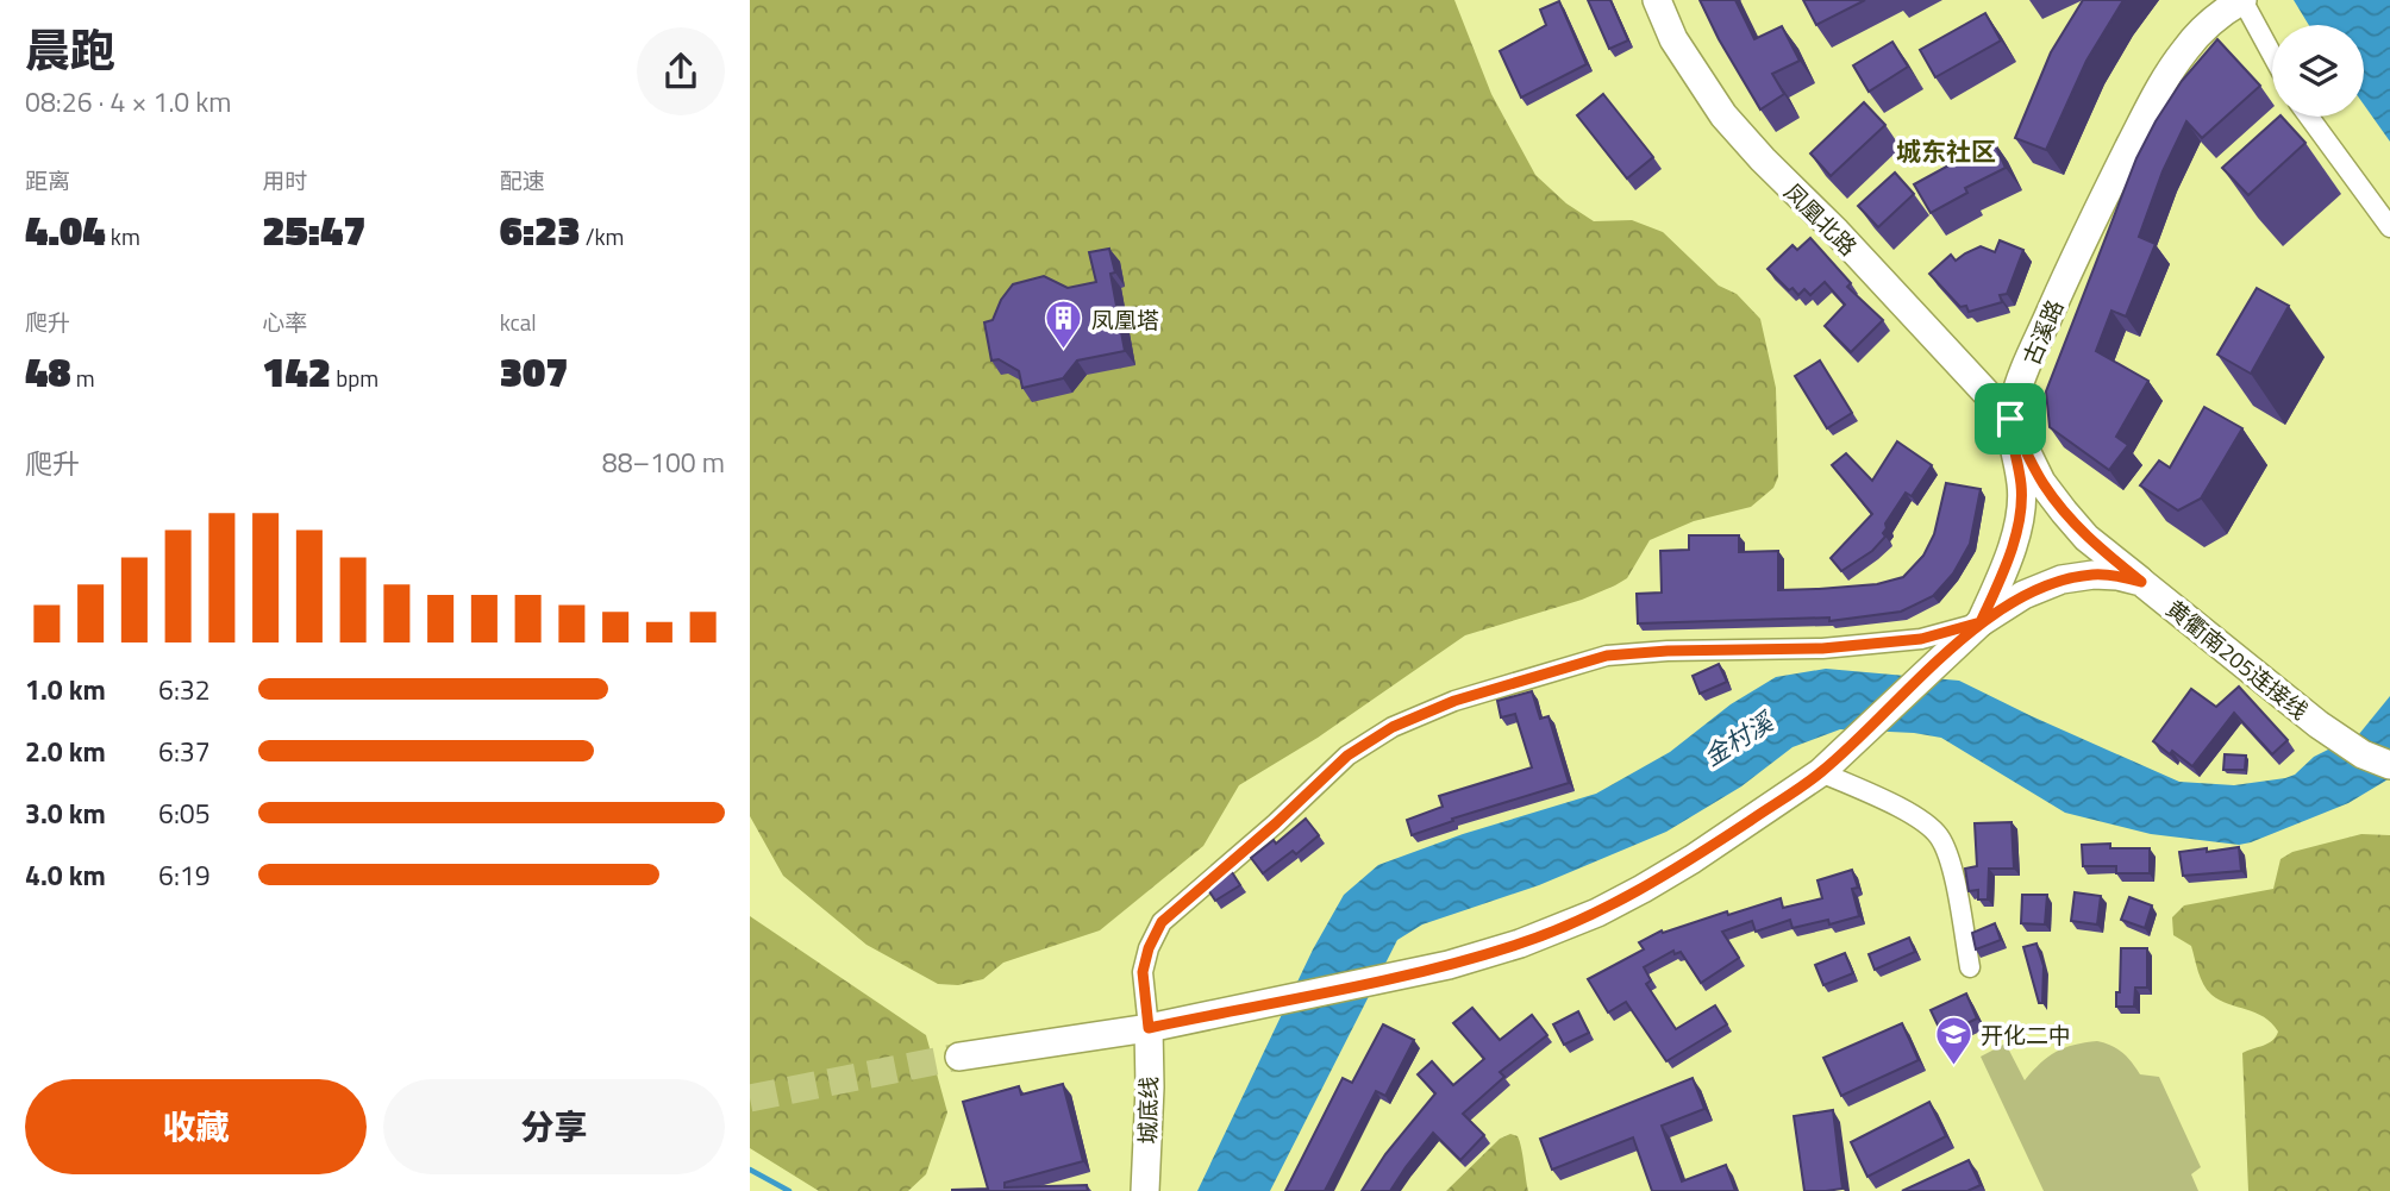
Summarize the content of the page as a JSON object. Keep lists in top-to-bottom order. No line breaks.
{"streets":{"main road":["凤凰北路","古溪路","黄衢南205连接线","城底线"]},"crossings":[["凤凰北路","古溪路"],["凤凰北路","黄衢南205连接线"],["古溪路","黄衢南205连接线"],["黄衢南205连接线","城底线"]],"districts":["城东社区"],"water":["金村溪"],"places":{"building":["凤凰塔"],"school or university":["开化二中"]},"page":{"heading":["晨跑","08:26 · 4 × 1.0 km"],"stats":[["距离","4.04 km"],["用时","25:47"],["配速","6:23 /km"],["爬升","48 m"],["心率","142 bpm"],["kcal","307"]],"chart":["爬升","88–100 m"],"list":[{"name":"1.0 km","note":"6:32"},{"name":"2.0 km","note":"6:37"},{"name":"3.0 km","note":"6:05"},{"name":"4.0 km","note":"6:19"}],"buttons":["收藏","分享"]}}
